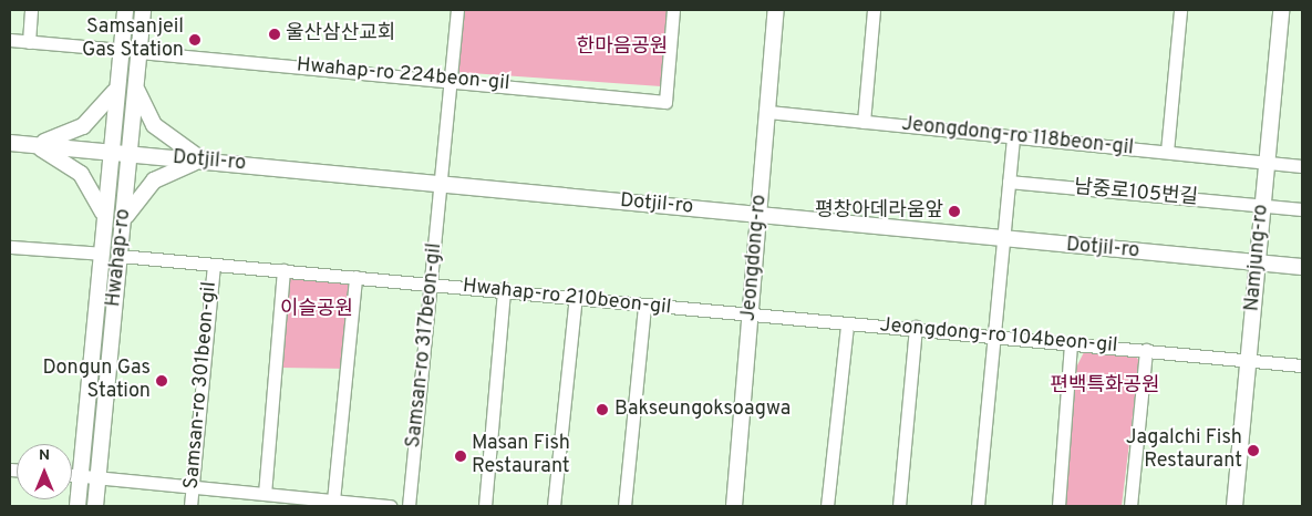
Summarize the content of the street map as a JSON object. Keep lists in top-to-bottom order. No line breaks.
{"streets":{"main road":["Dotjil-ro","Hwahap-ro","Jeongdong-ro","Namjung-ro"],"street":["Hwahap-ro 224beon-gil","Jeongdong-ro 118beon-gil","남중로105번길","Hwahap-ro 210beon-gil","Jeongdong-ro 104beon-gil","Samsan-ro 317beon-gil","Samsan-ro 301beon-gil"]},"crossings":[["Hwahap-ro 224beon-gil","Hwahap-ro"],["Hwahap-ro 224beon-gil","Samsan-ro 317beon-gil"],["Jeongdong-ro 118beon-gil","Jeongdong-ro"],["Jeongdong-ro 118beon-gil","Namjung-ro"],["Dotjil-ro","Hwahap-ro"],["Dotjil-ro","Jeongdong-ro"],["Dotjil-ro","Namjung-ro"],["Dotjil-ro","Samsan-ro 317beon-gil"],["남중로105번길","Namjung-ro"],["Hwahap-ro","Hwahap-ro 210beon-gil"],["Jeongdong-ro","Hwahap-ro 210beon-gil"],["Jeongdong-ro","Jeongdong-ro 104beon-gil"],["Namjung-ro","Jeongdong-ro 104beon-gil"],["Hwahap-ro 210beon-gil","Jeongdong-ro 104beon-gil"],["Hwahap-ro 210beon-gil","Samsan-ro 317beon-gil"],["Hwahap-ro 210beon-gil","Samsan-ro 301beon-gil"]],"parks":["한마음공원","이슬공원","편백특화공원"],"places":["울산삼산교회","Samsanjeil Gas Station","평창아데라움앞","Dongun Gas Station","Bakseungoksoagwa","Jagalchi Fish Restaurant","Masan Fish Restaurant"],"north":"top"}
